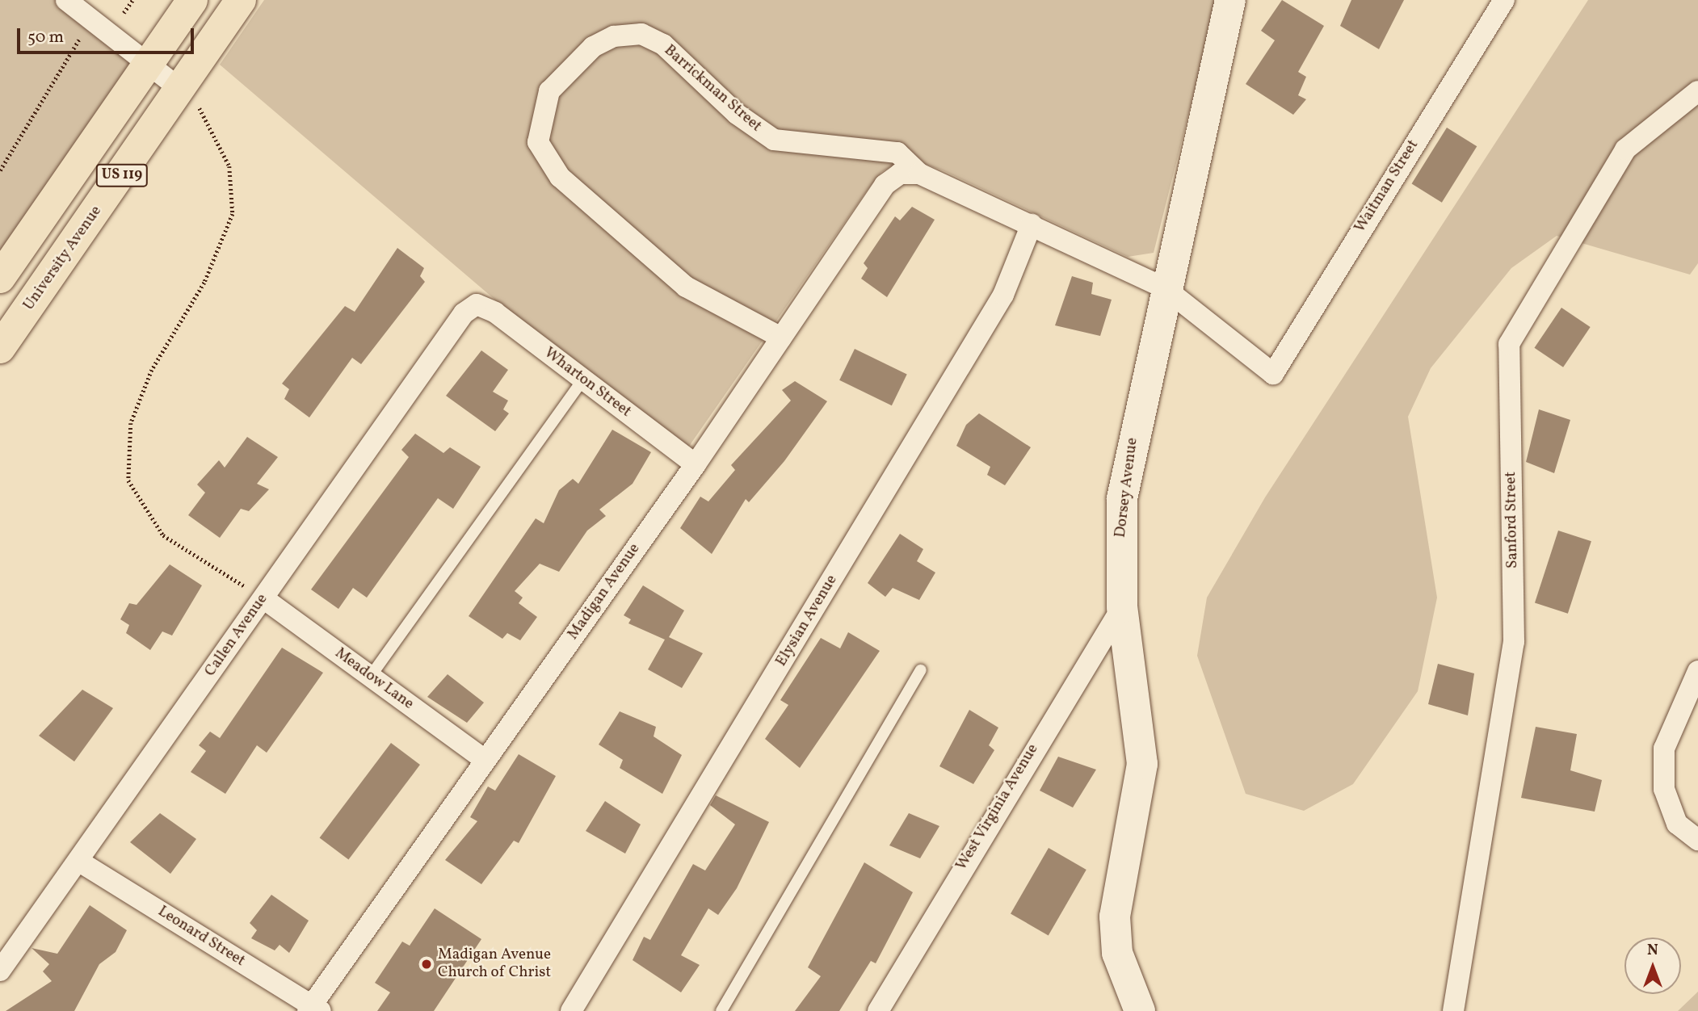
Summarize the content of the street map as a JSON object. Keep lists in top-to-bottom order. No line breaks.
{"streets":{"main road":["US 119","University Avenue"],"street":["Barrickman Street","Waitman Street","Wharton Street","Dorsey Avenue","Sanford Street","Madigan Avenue","Elysian Avenue","Callen Avenue","Meadow Lane","West Virginia Avenue","Leonard Street"]},"crossings":[["Barrickman Street","Waitman Street"],["Barrickman Street","Dorsey Avenue"],["Barrickman Street","Madigan Avenue"],["Barrickman Street","Elysian Avenue"],["Wharton Street","Madigan Avenue"],["Wharton Street","Callen Avenue"],["Dorsey Avenue","West Virginia Avenue"],["Madigan Avenue","Meadow Lane"],["Madigan Avenue","Leonard Street"],["Callen Avenue","Meadow Lane"],["Callen Avenue","Leonard Street"]],"places":["Madigan Avenue Church of Christ"],"scale_bar":"50 m","north":"top"}
